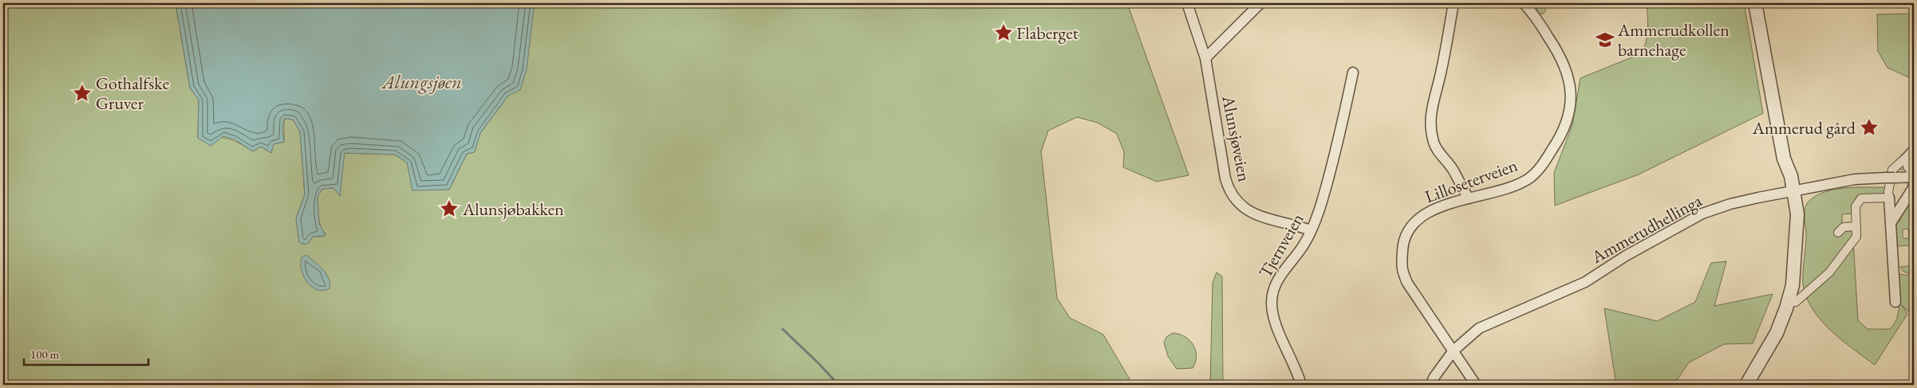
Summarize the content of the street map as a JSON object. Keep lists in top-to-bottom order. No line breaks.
{"streets":{"street":["Alunsjøveien","Lilloseterveien","Ammerudhellinga","Tjernveien"]},"crossings":[["Alunsjøveien","Tjernveien"],["Lilloseterveien","Ammerudhellinga"]],"water":["Alungsjøen"],"places":{"place":["Flaberget","Gothalfske Gruver","Ammerud gård","Alunsjøbakken"],"school or university":["Ammerudkollen barnehage"]},"scale_bar":"100 m"}
